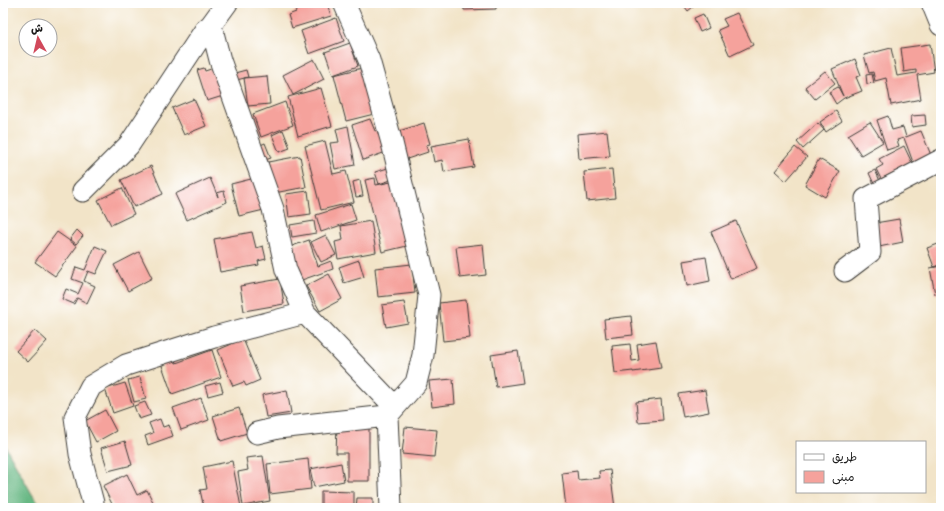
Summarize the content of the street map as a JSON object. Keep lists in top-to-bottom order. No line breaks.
{"legend":["طريق","مبنى"],"north":"top"}
